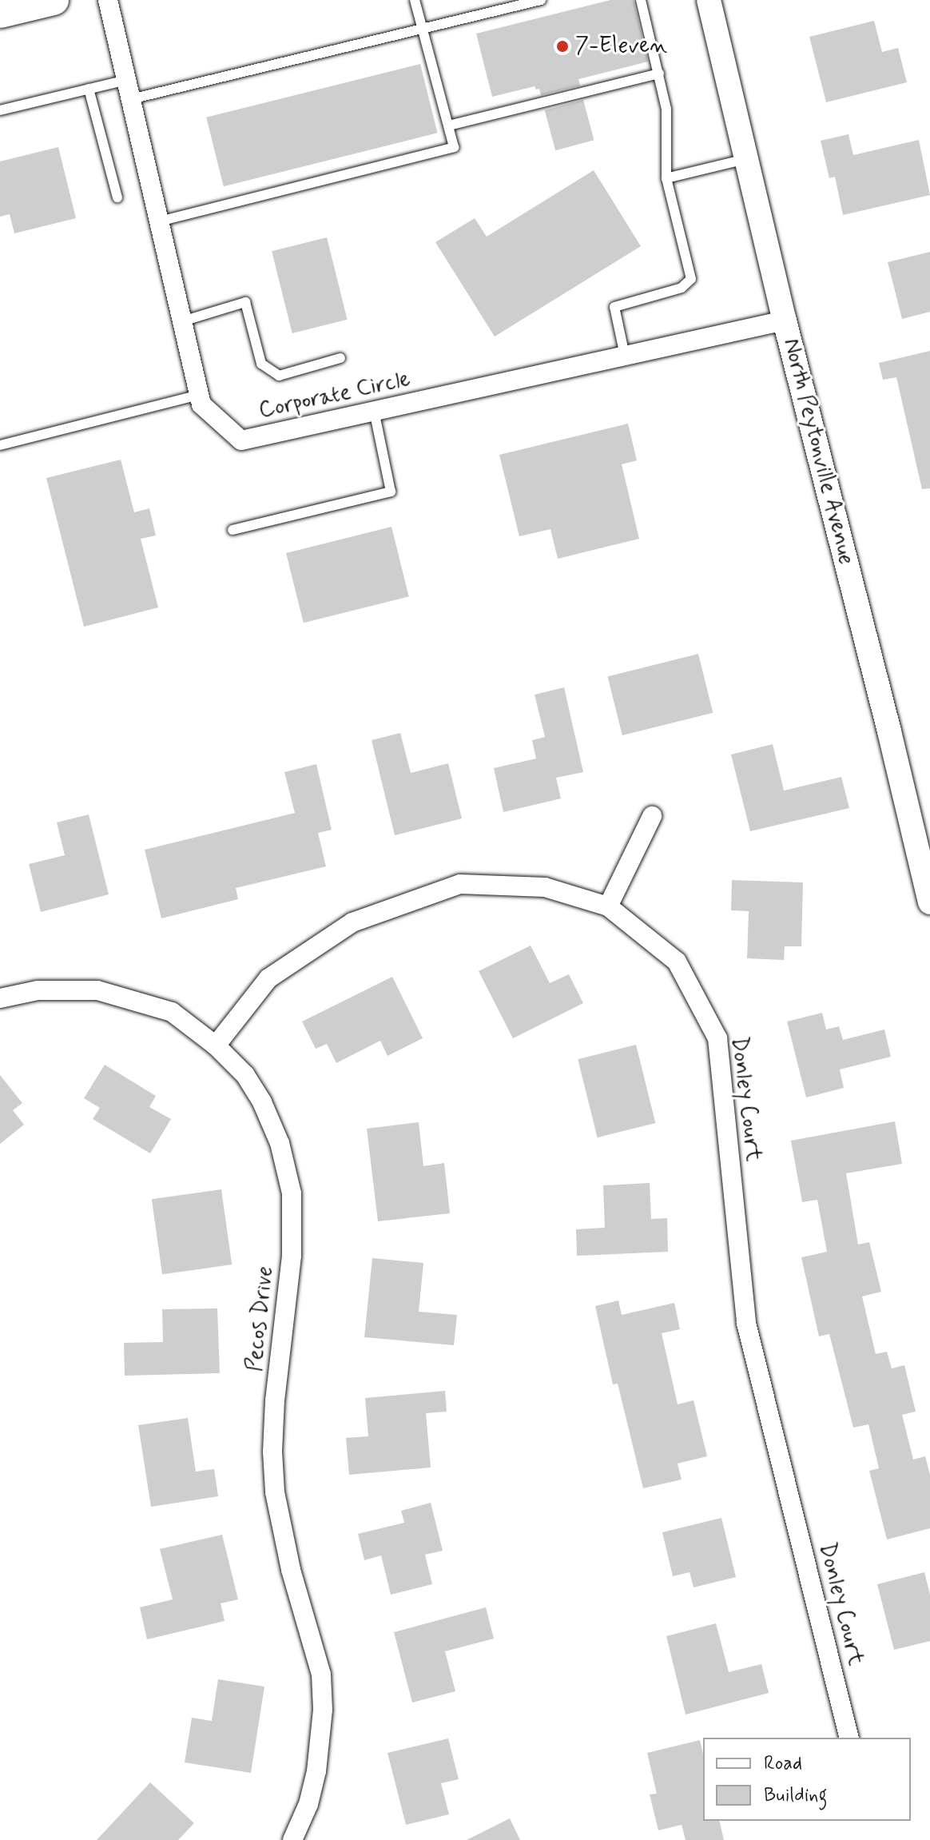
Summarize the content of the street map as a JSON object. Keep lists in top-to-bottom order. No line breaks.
{"streets":{"street":["Corporate Circle","North Peytonville Avenue","Donley Court","Pecos Drive"]},"crossings":[["Corporate Circle","North Peytonville Avenue"],["Donley Court","Pecos Drive"]],"places":["7-Eleven"],"legend":["Road","Building"]}
